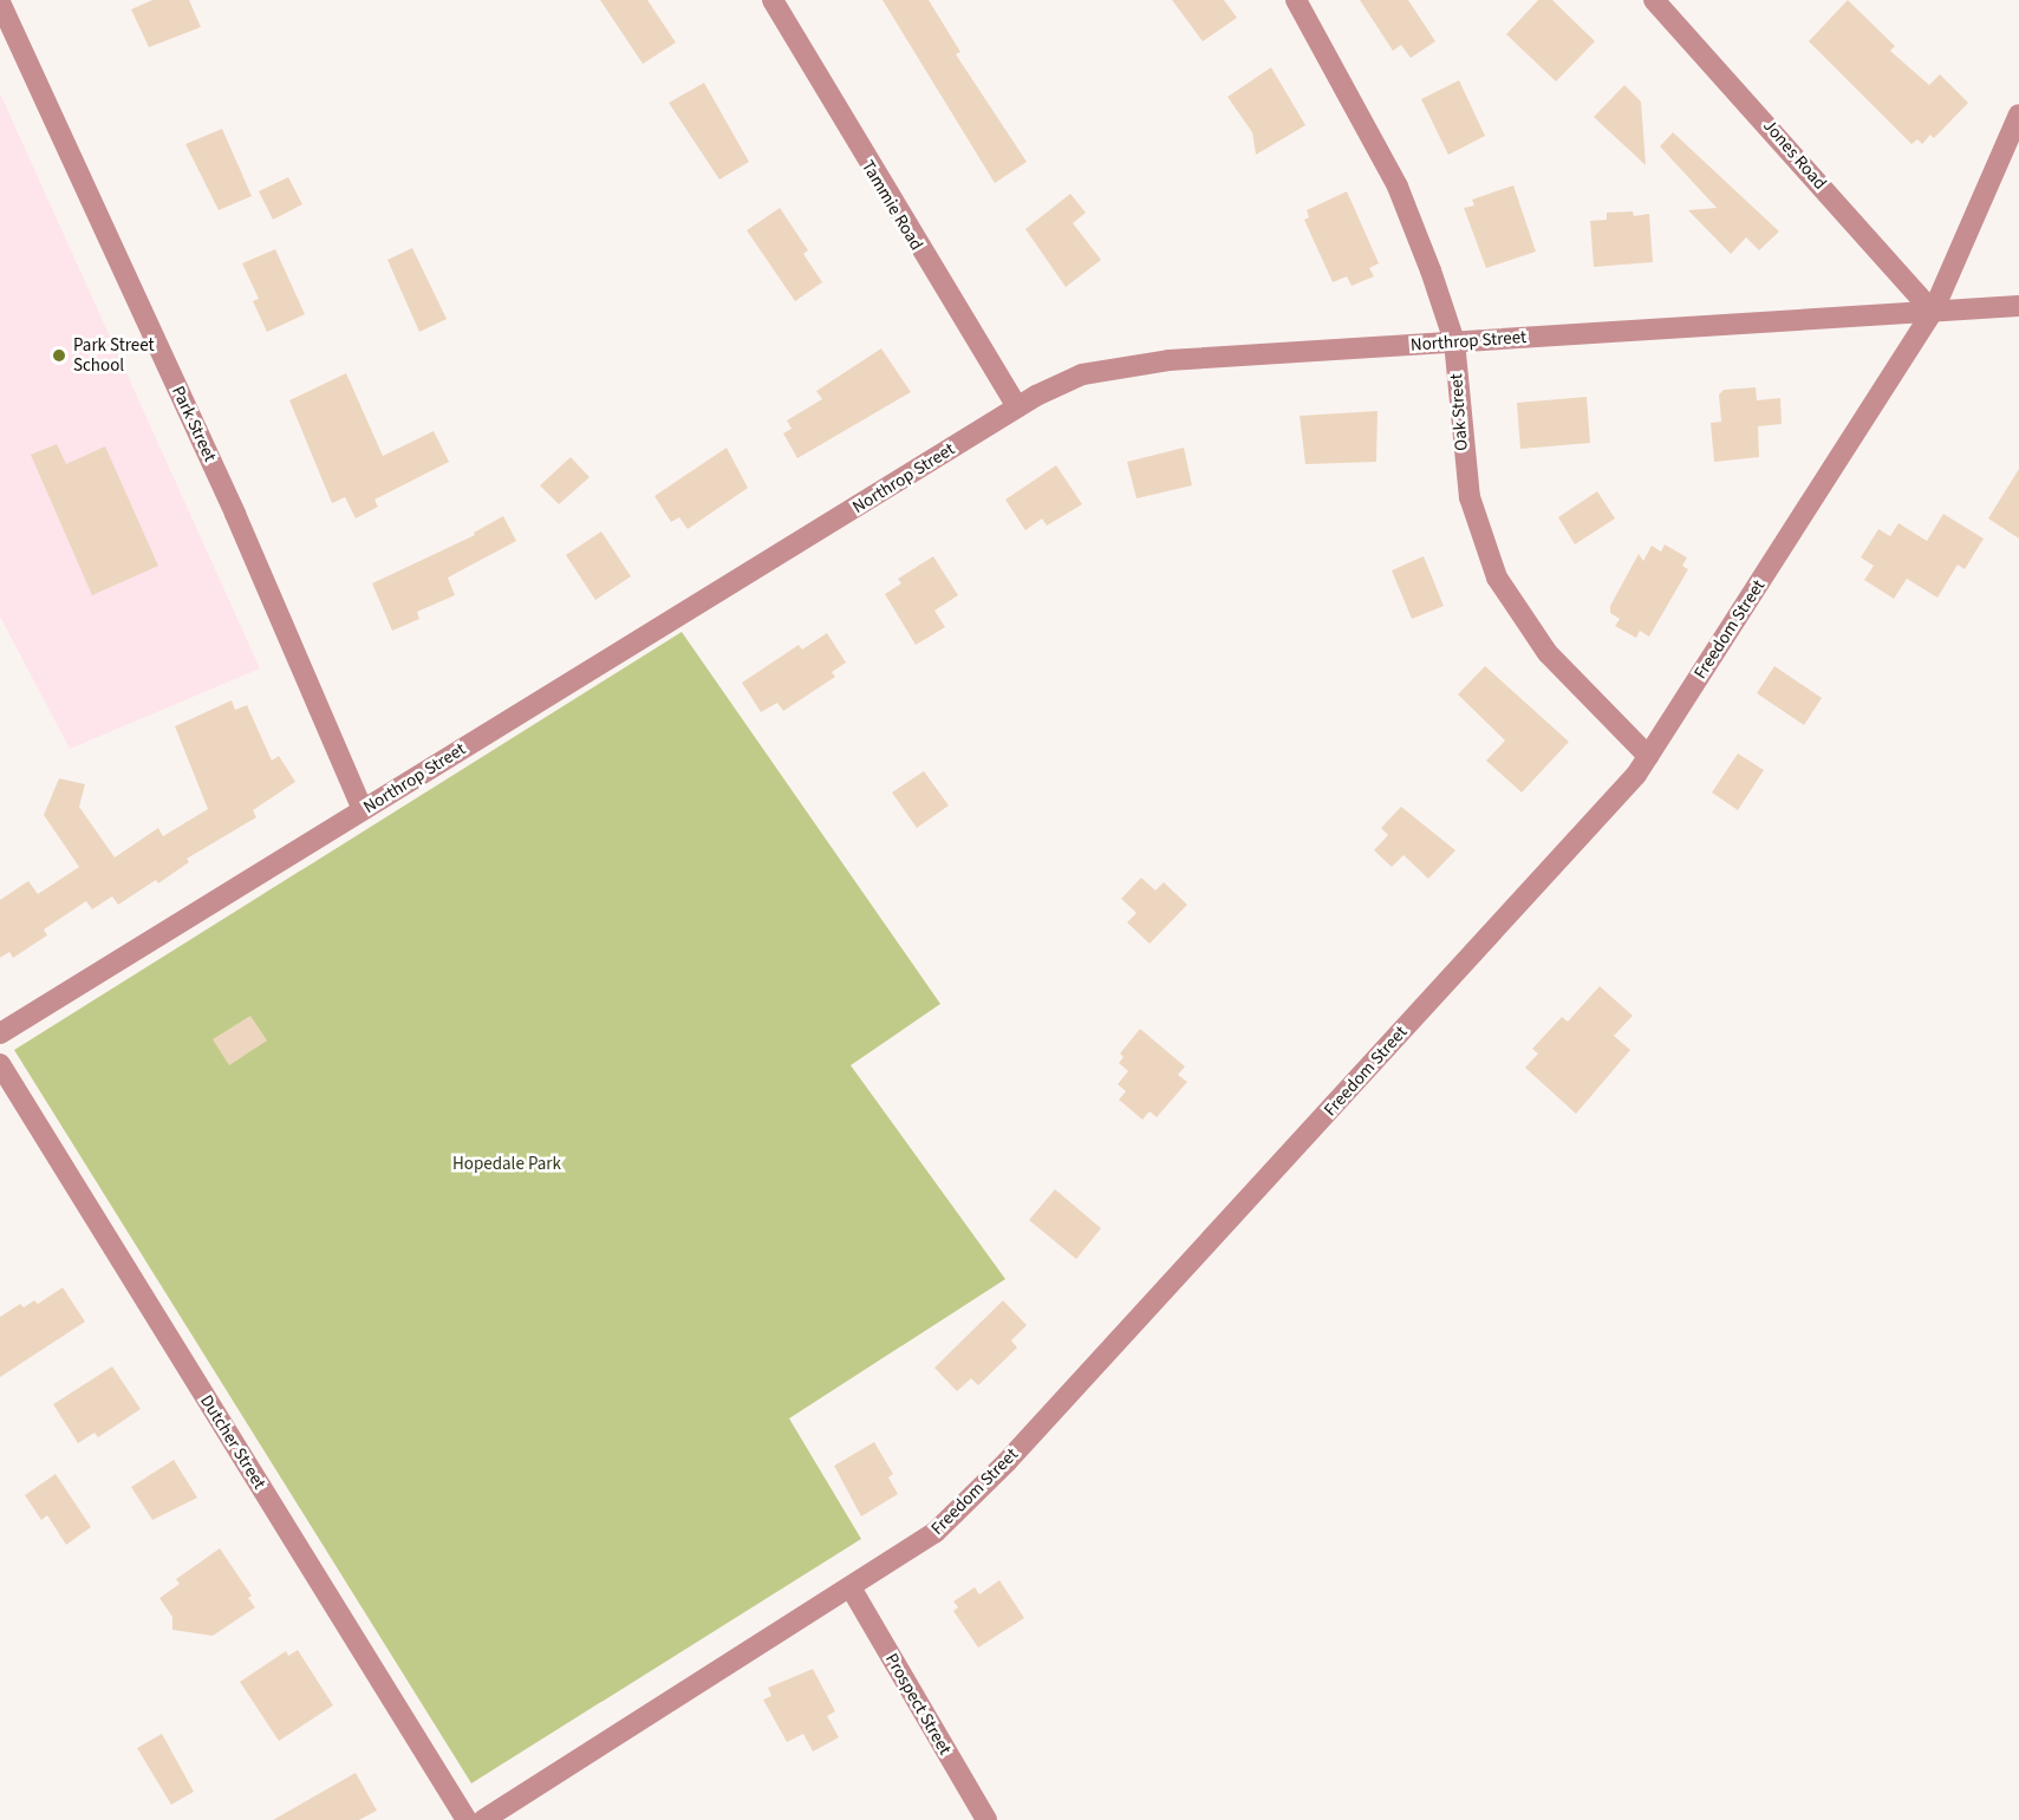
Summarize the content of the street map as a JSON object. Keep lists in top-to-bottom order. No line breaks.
{"streets":{"street":["Jones Road","Tammie Road","Northrop Street","Oak Street","Park Street","Freedom Street","Dutcher Street","Prospect Street"]},"crossings":[["Jones Road","Northrop Street"],["Jones Road","Freedom Street"],["Tammie Road","Northrop Street"],["Northrop Street","Oak Street"],["Northrop Street","Park Street"],["Northrop Street","Freedom Street"],["Oak Street","Freedom Street"],["Freedom Street","Prospect Street"]],"parks":["Hopedale Park"],"places":["Park Street School"]}
